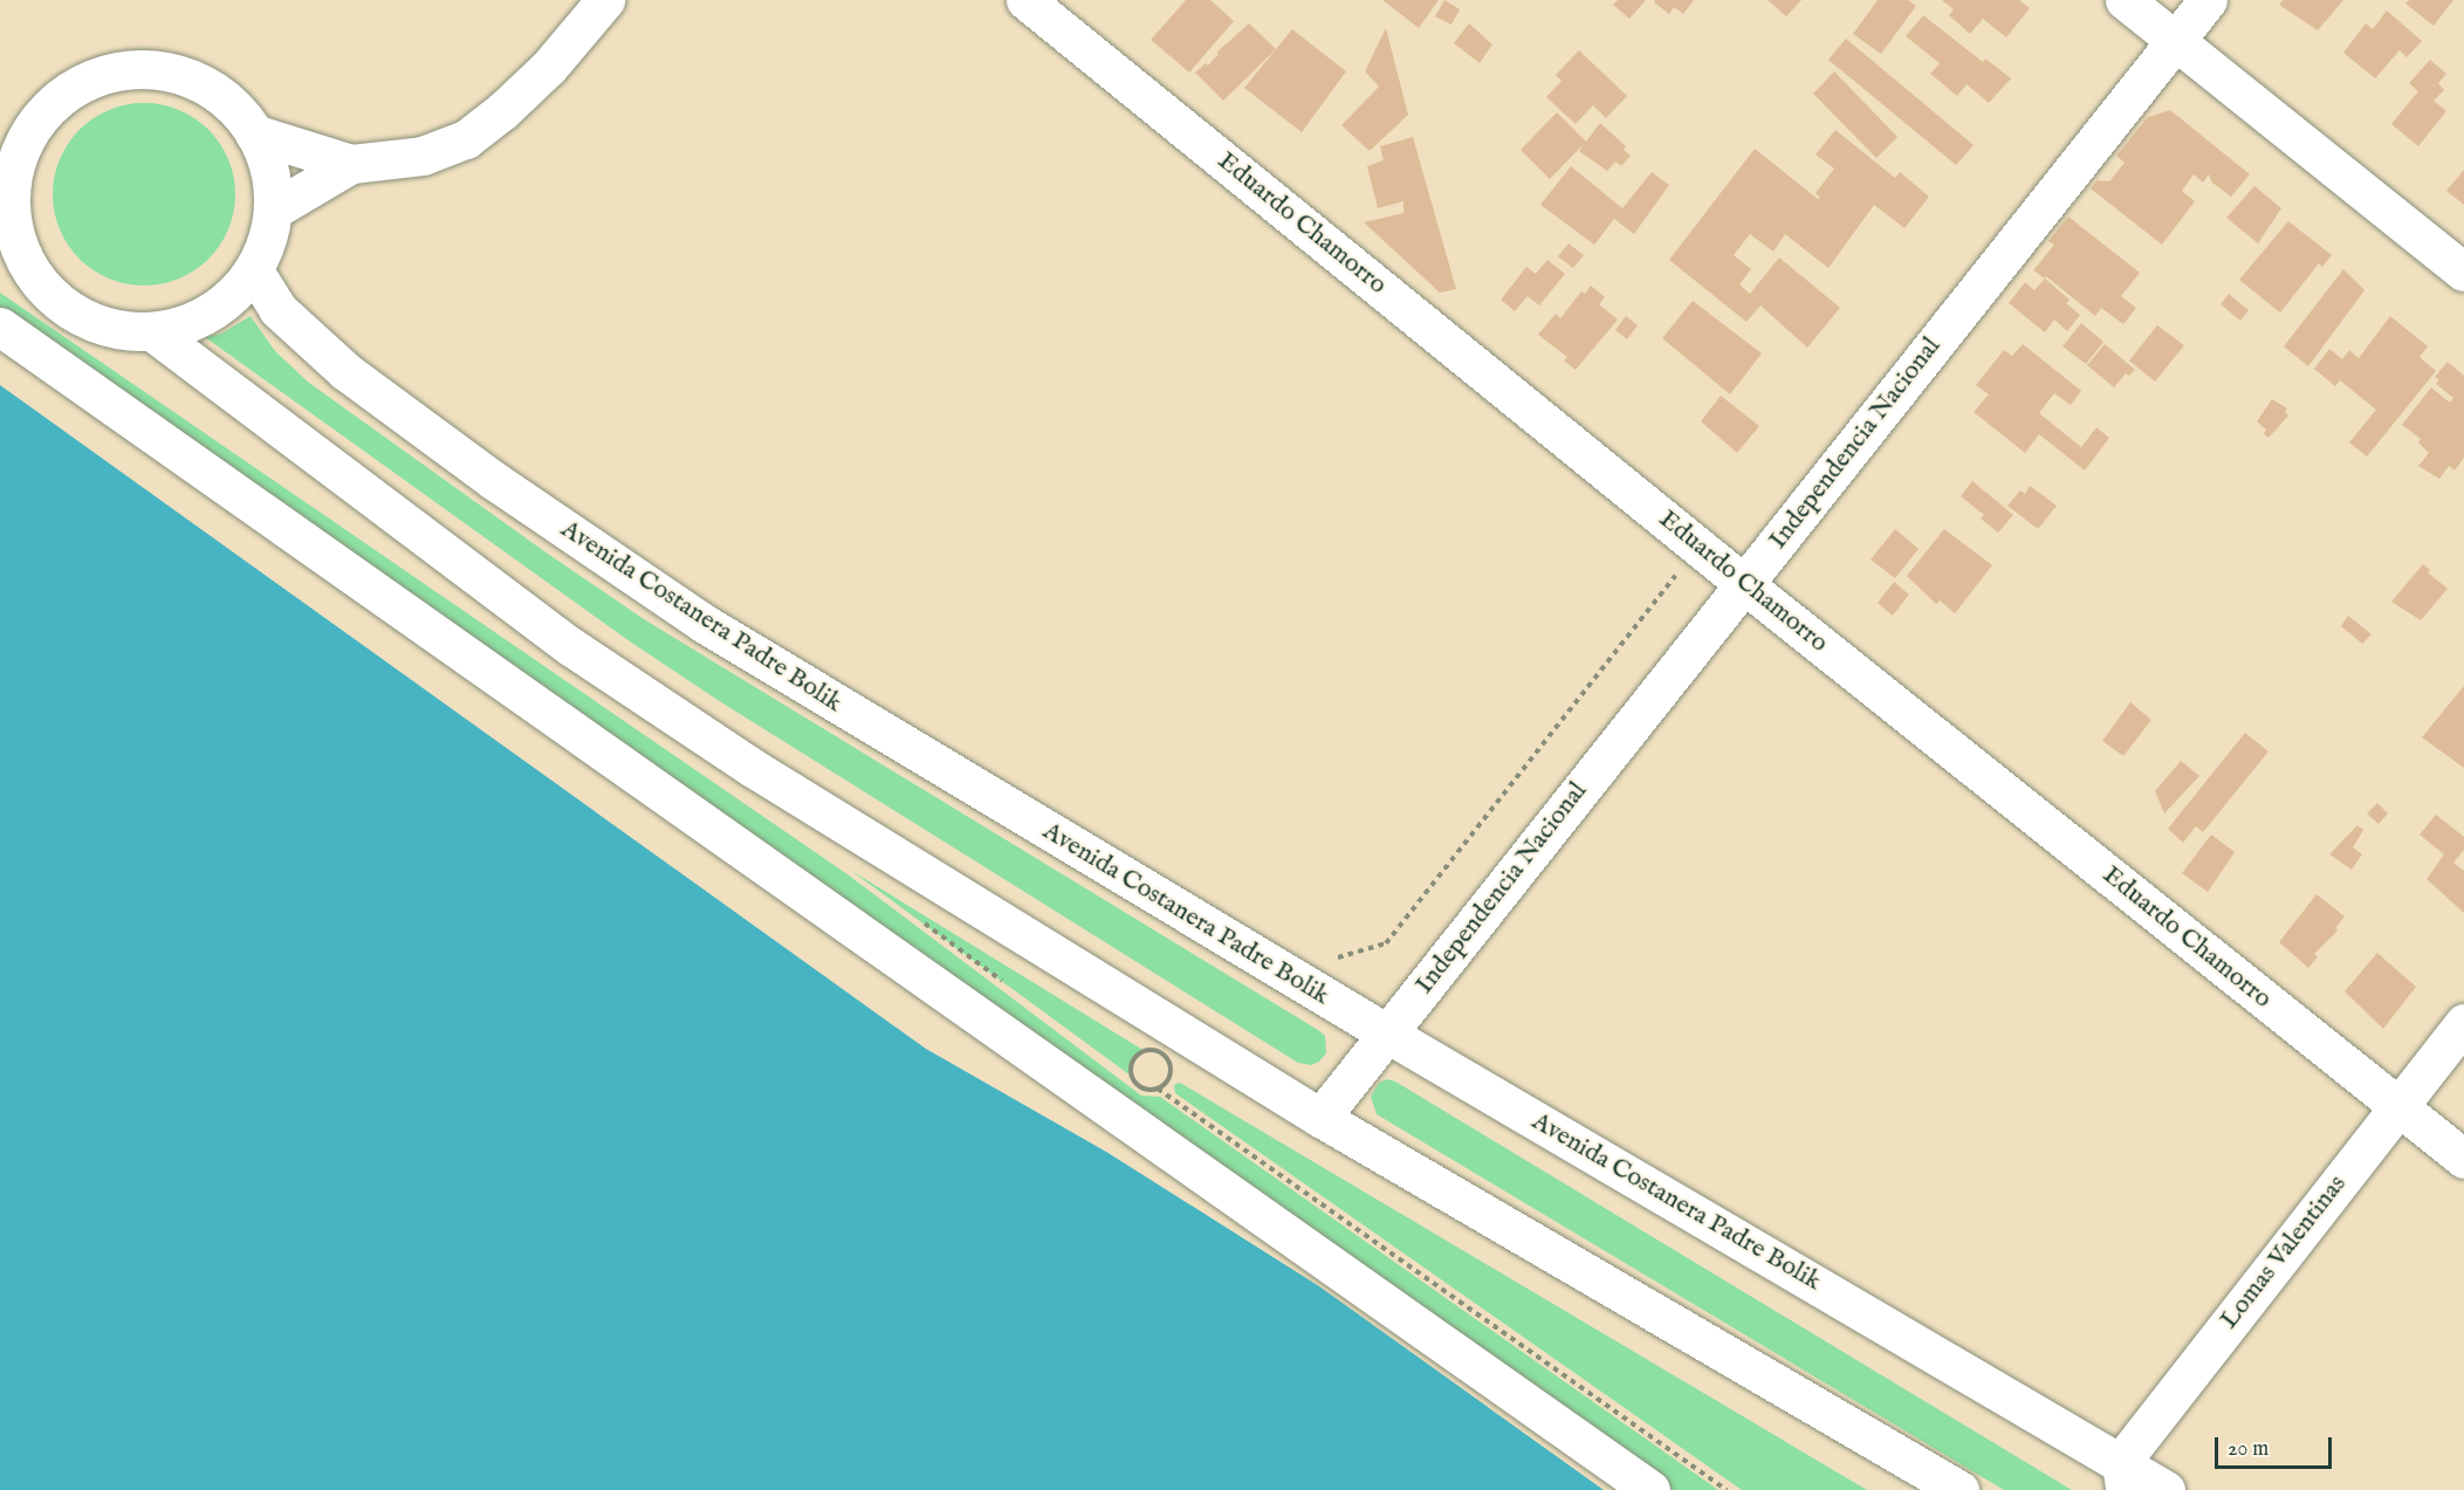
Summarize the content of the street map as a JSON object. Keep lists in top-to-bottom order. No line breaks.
{"streets":{"street":["Eduardo Chamorro","Independencia Nacional","Avenida Costanera Padre Bolik","Lomas Valentinas"]},"crossings":[["Eduardo Chamorro","Independencia Nacional"],["Eduardo Chamorro","Lomas Valentinas"],["Independencia Nacional","Avenida Costanera Padre Bolik"],["Avenida Costanera Padre Bolik","Lomas Valentinas"]],"scale_bar":"20 m"}
